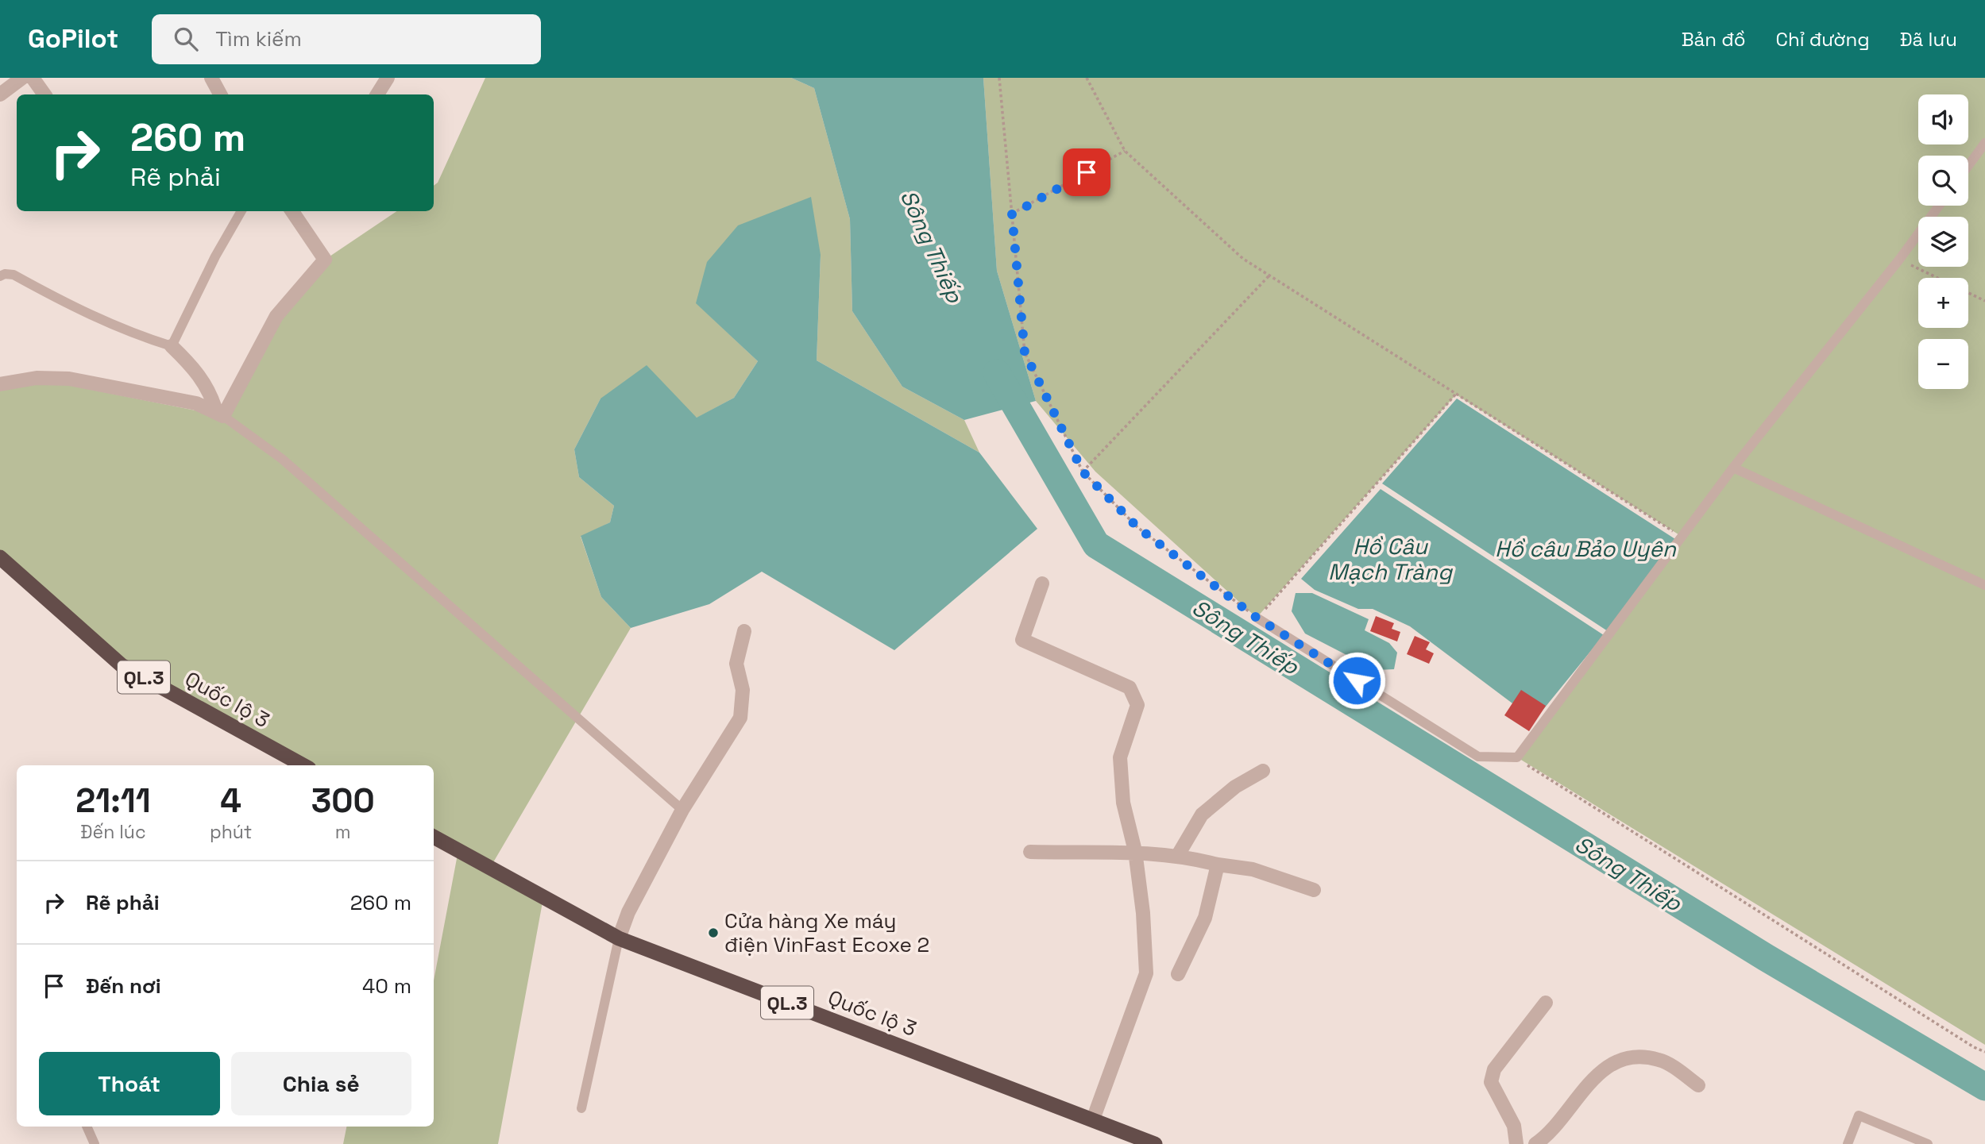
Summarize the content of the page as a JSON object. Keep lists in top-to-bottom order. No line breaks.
{"streets":{"highway":["QL.3","Quốc lộ 3"]},"water":["Sông Thiếp","Hồ Câu Mạch Tràng","Hồ câu Bảo Uyên"],"places":["Cửa hàng Xe máy điện VinFast Ecoxe 2"],"page":{"header":"GoPilot","search":"Tìm kiếm","nav":["Bản đồ","Chỉ đường","Đã lưu"],"map_buttons":["+","−"],"turn":["260 m","Rẽ phải"],"eta":["21:11","Đến lúc","4","phút","300","m"],"list":[{"name":"Rẽ phải","value":"260 m"},{"name":"Đến nơi","value":"40 m"}],"buttons":["Thoát","Chia sẻ"]}}
